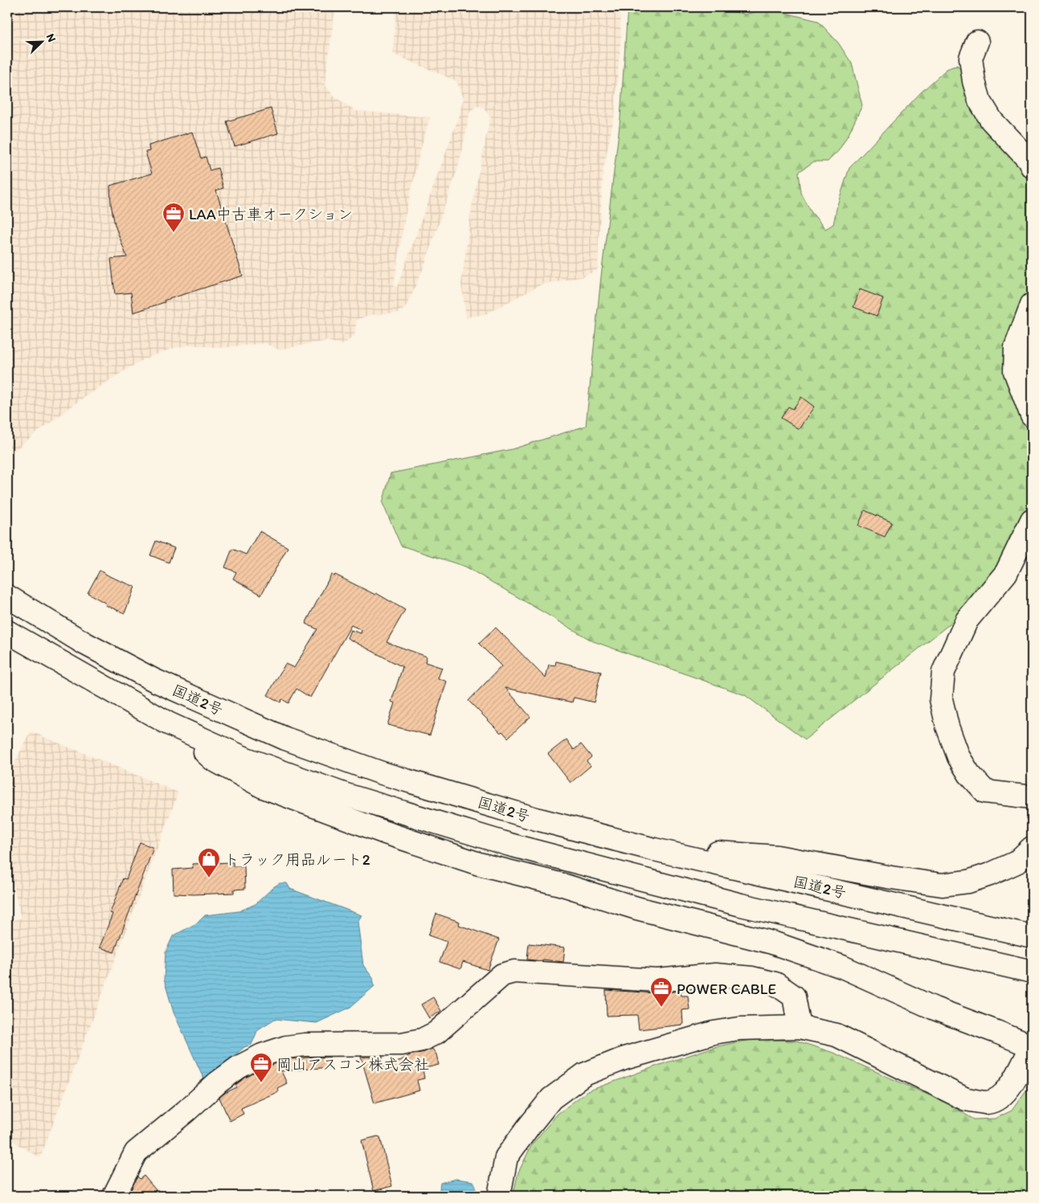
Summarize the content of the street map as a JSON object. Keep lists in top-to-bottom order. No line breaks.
{"streets":{"main road":["国道2号"]},"places":{"office":["LAA中古車オークション","POWER CABLE","岡山アスコン株式会社"],"shop":["トラック用品ルート2"]},"north":"top right"}
